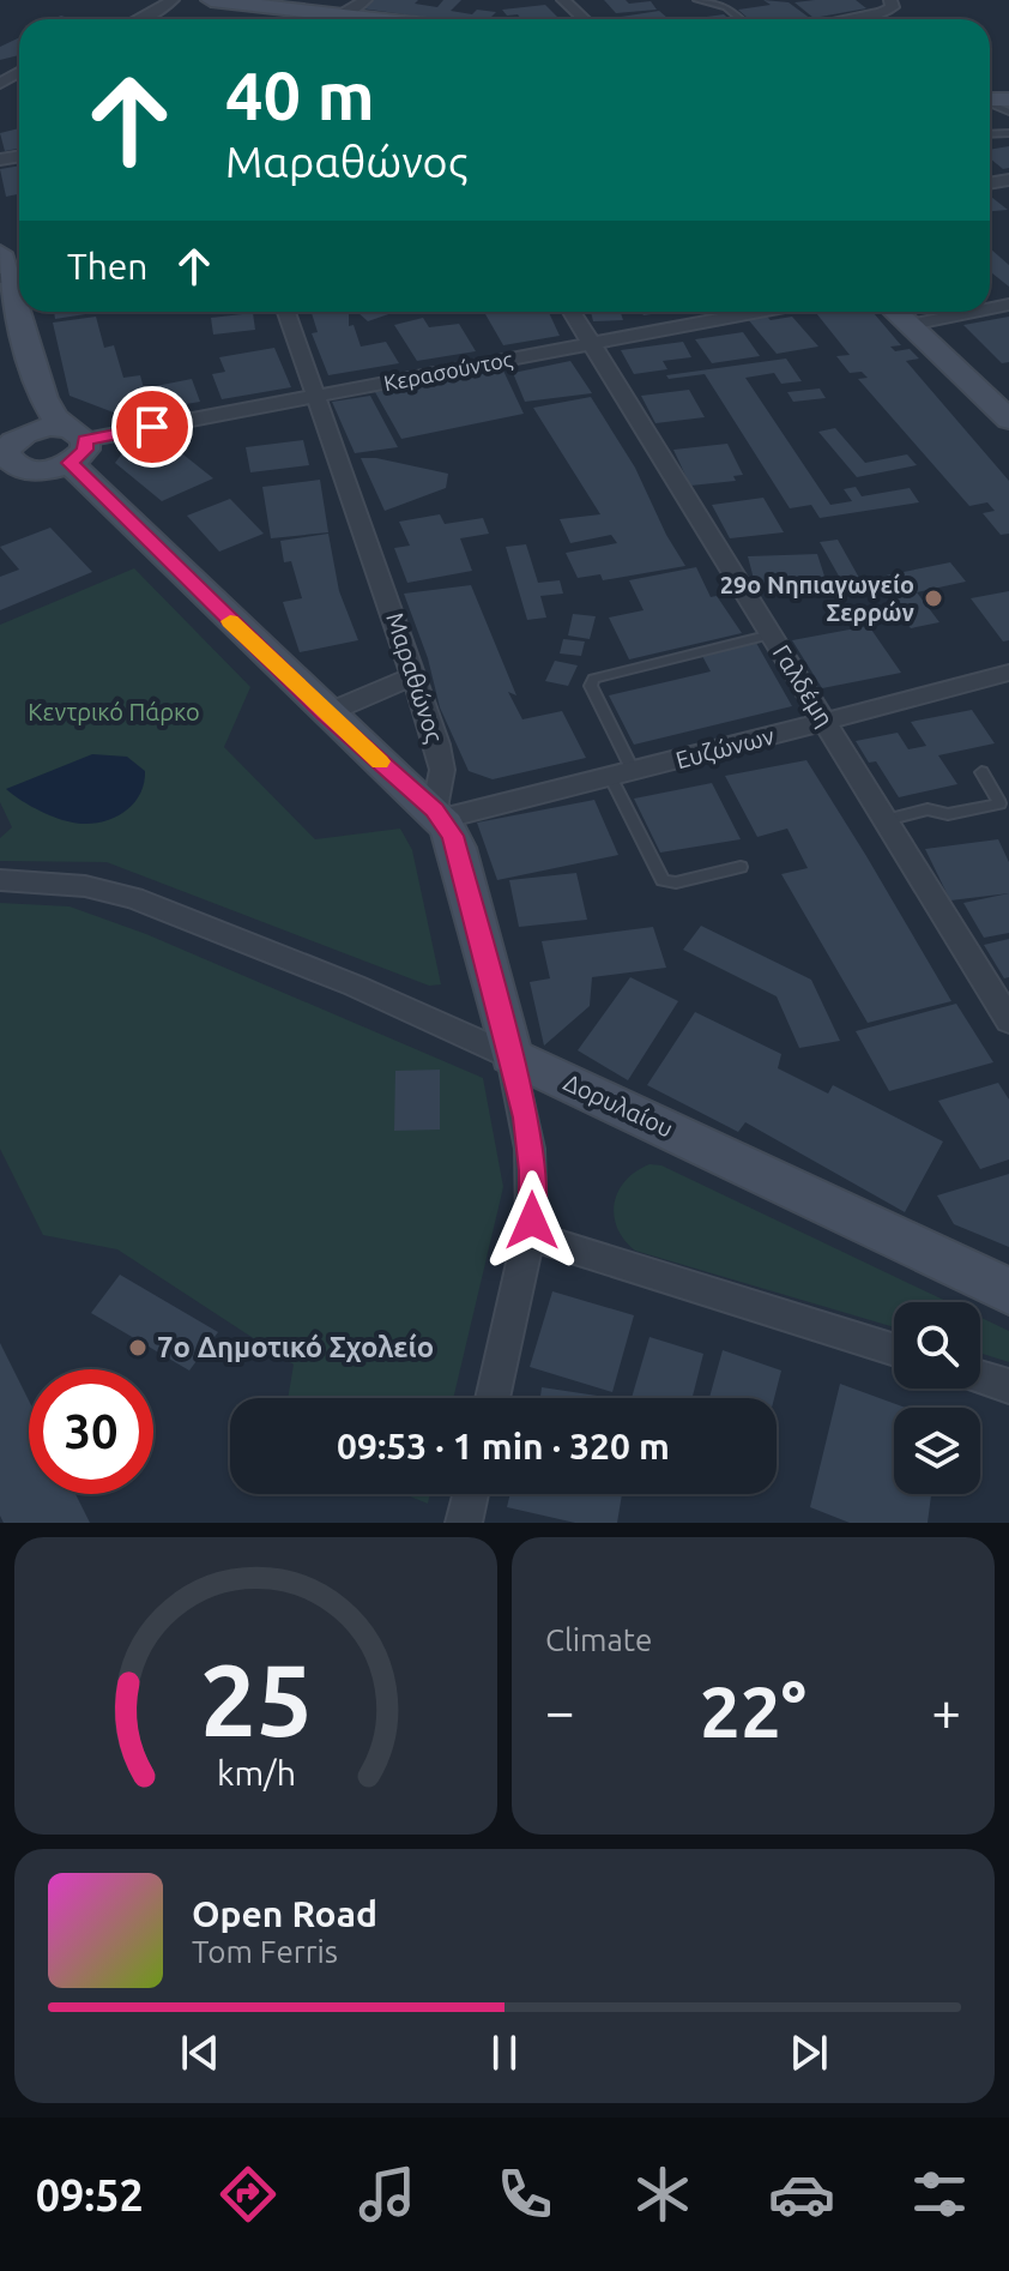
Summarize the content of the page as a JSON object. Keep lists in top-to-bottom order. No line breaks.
{"streets":{"street":["Κερασούντος","Μαραθώνος","Γαλδέμη","Ευζώνων","Δορυλαίου"]},"crossings":[["Κερασούντος","Μαραθώνος"],["Κερασούντος","Γαλδέμη"],["Μαραθώνος","Ευζώνων"],["Γαλδέμη","Ευζώνων"]],"parks":["Κεντρικό Πάρκο"],"places":["29ο Νηπιαγωγείο Σερρών","7ο Δημοτικό Σχολείο"],"page":{"turn":["40 m","Μαραθώνος"],"then":"Then","limit":"30","trip":"09:53 · 1 min · 320 m","tile":"Climate","heat":["−","22°","+"],"song":["Open Road","Tom Ferris"],"tabs":"09:52","gauge":["25","km/h"]}}
